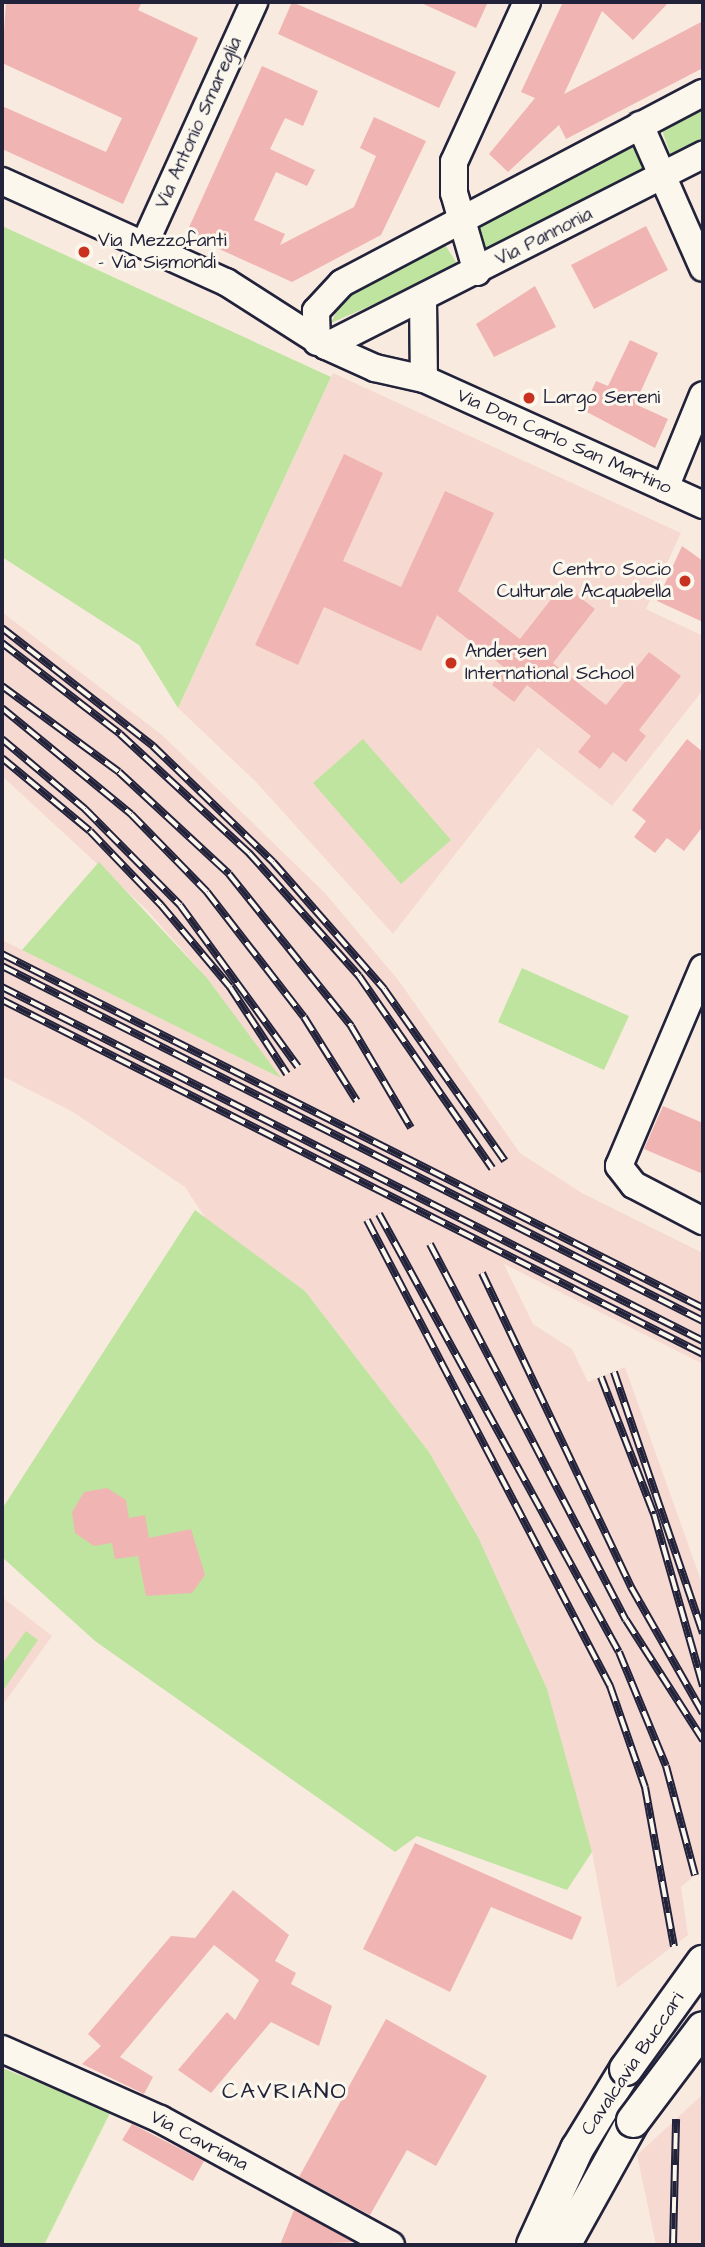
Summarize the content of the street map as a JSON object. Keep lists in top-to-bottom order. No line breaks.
{"streets":{"street":["Via Antonio Smareglia","Via Pannonia","Via Don Carlo San Martino","Cavalcavia Buccari","Via Cavriana"]},"crossings":[["Via Antonio Smareglia","Via Don Carlo San Martino"],["Via Pannonia","Via Don Carlo San Martino"]],"districts":["CAVRIANO"],"places":["Via Mezzofanti - Via Sismondi","Largo Sereni","Centro Socio Culturale Acquabella","Andersen International School"]}
